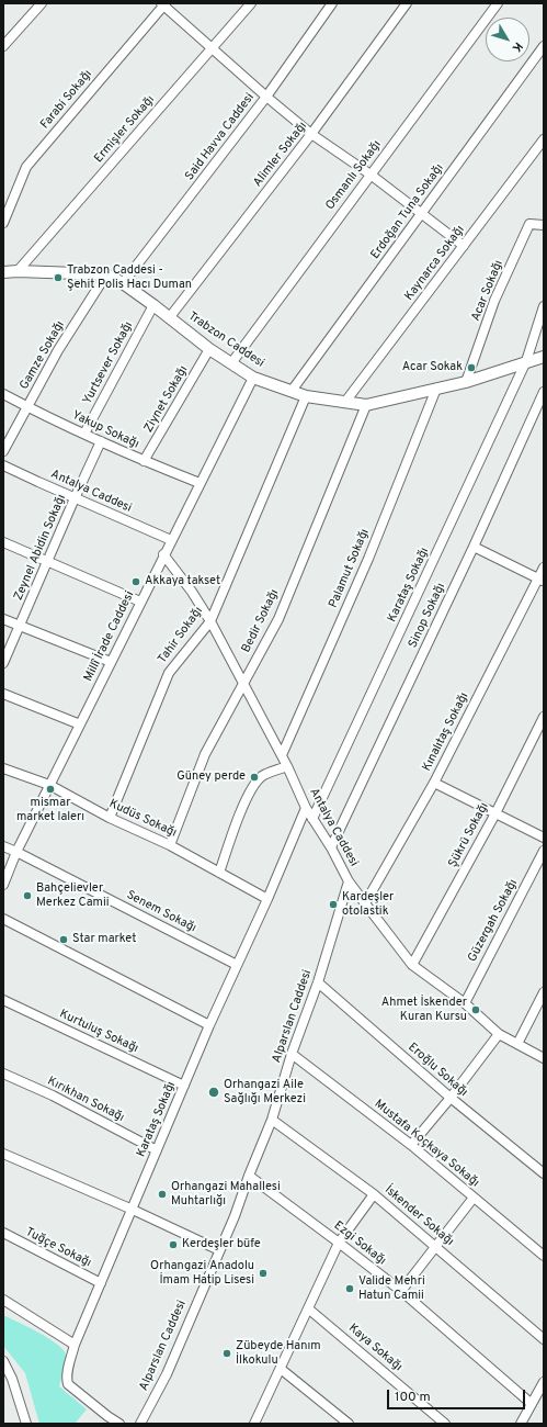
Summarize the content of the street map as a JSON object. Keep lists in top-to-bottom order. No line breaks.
{"streets":{"main road":["Trabzon Caddesi"],"street":["Farabi Sokağı","Ermişler Sokağı","Said Havva Caddesi","Alimler Sokağı","Osmanlı Sokağı","Erdoğan Tuna Sokağı","Kaynarca Sokağı","Acar Sokağı","Gamze Sokağı","Yurtsever Sokağı","Ziynet Sokağı","Yakup Sokağı","Antalya Caddesi","Zeynel Abidin Sokağı","Palamut Sokağı","Karataş Sokağı","Sinop Sokağı","Bedir Sokağı","Tahir Sokağı","Millî İrade Caddesi","Kınalıtaş Sokağı","Kudüs Sokağı","Şükrü Sokağı","Senem Sokağı","Güzergah Sokağı","Alparslan Caddesi","Kurtuluş Sokağı","Eroğlu Sokağı","Kırıkhan Sokağı","Mustafa Koçkaya Sokağı","İskender Sokağı","Ezgi Sokağı","Tuğçe Sokağı","Kaya Sokağı"]},"crossings":[["Ermişler Sokağı","Trabzon Caddesi"],["Said Havva Caddesi","Trabzon Caddesi"],["Alimler Sokağı","Trabzon Caddesi"],["Osmanlı Sokağı","Trabzon Caddesi"],["Erdoğan Tuna Sokağı","Trabzon Caddesi"],["Kaynarca Sokağı","Trabzon Caddesi"],["Acar Sokağı","Trabzon Caddesi"],["Trabzon Caddesi","Gamze Sokağı"],["Trabzon Caddesi","Yurtsever Sokağı"],["Trabzon Caddesi","Ziynet Sokağı"],["Trabzon Caddesi","Palamut Sokağı"],["Trabzon Caddesi","Karataş Sokağı"],["Trabzon Caddesi","Bedir Sokağı"],["Trabzon Caddesi","Tahir Sokağı"],["Trabzon Caddesi","Millî İrade Caddesi"],["Gamze Sokağı","Yakup Sokağı"],["Yurtsever Sokağı","Yakup Sokağı"],["Ziynet Sokağı","Yakup Sokağı"],["Yakup Sokağı","Zeynel Abidin Sokağı"],["Yakup Sokağı","Millî İrade Caddesi"],["Antalya Caddesi","Zeynel Abidin Sokağı"],["Antalya Caddesi","Palamut Sokağı"],["Antalya Caddesi","Karataş Sokağı"],["Antalya Caddesi","Sinop Sokağı"],["Antalya Caddesi","Bedir Sokağı"],["Antalya Caddesi","Tahir Sokağı"],["Antalya Caddesi","Millî İrade Caddesi"],["Antalya Caddesi","Kınalıtaş Sokağı"],["Antalya Caddesi","Şükrü Sokağı"],["Antalya Caddesi","Güzergah Sokağı"],["Antalya Caddesi","Alparslan Caddesi"],["Karataş Sokağı","Kudüs Sokağı"],["Karataş Sokağı","Senem Sokağı"],["Karataş Sokağı","Kurtuluş Sokağı"],["Karataş Sokağı","Kırıkhan Sokağı"],["Karataş Sokağı","Tuğçe Sokağı"],["Bedir Sokağı","Kudüs Sokağı"],["Tahir Sokağı","Kudüs Sokağı"],["Millî İrade Caddesi","Kudüs Sokağı"],["Millî İrade Caddesi","Senem Sokağı"],["Alparslan Caddesi","Eroğlu Sokağı"],["Alparslan Caddesi","Mustafa Koçkaya Sokağı"],["Alparslan Caddesi","İskender Sokağı"],["Alparslan Caddesi","Ezgi Sokağı"]],"places":["Trabzon Caddesi - Şehit Polis Hacı Duman","Acar Sokak","Akkaya takset","Güney perde","mismar market lalerı","Bahçelievler Merkez Camii","Kardeşler otolastik","Star market","Ahmet İskender Kuran Kursu","Orhangazi Aile Sağlığı Merkezi","Orhangazi Mahallesi Muhtarlığı","Kerdeşler büfe","Orhangazi Anadolu İmam Hatip Lisesi","Valide Mehri Hatun Camii","Zübeyde Hanım İlkokulu"],"scale_bar":"100 m","north":"bottom right"}
